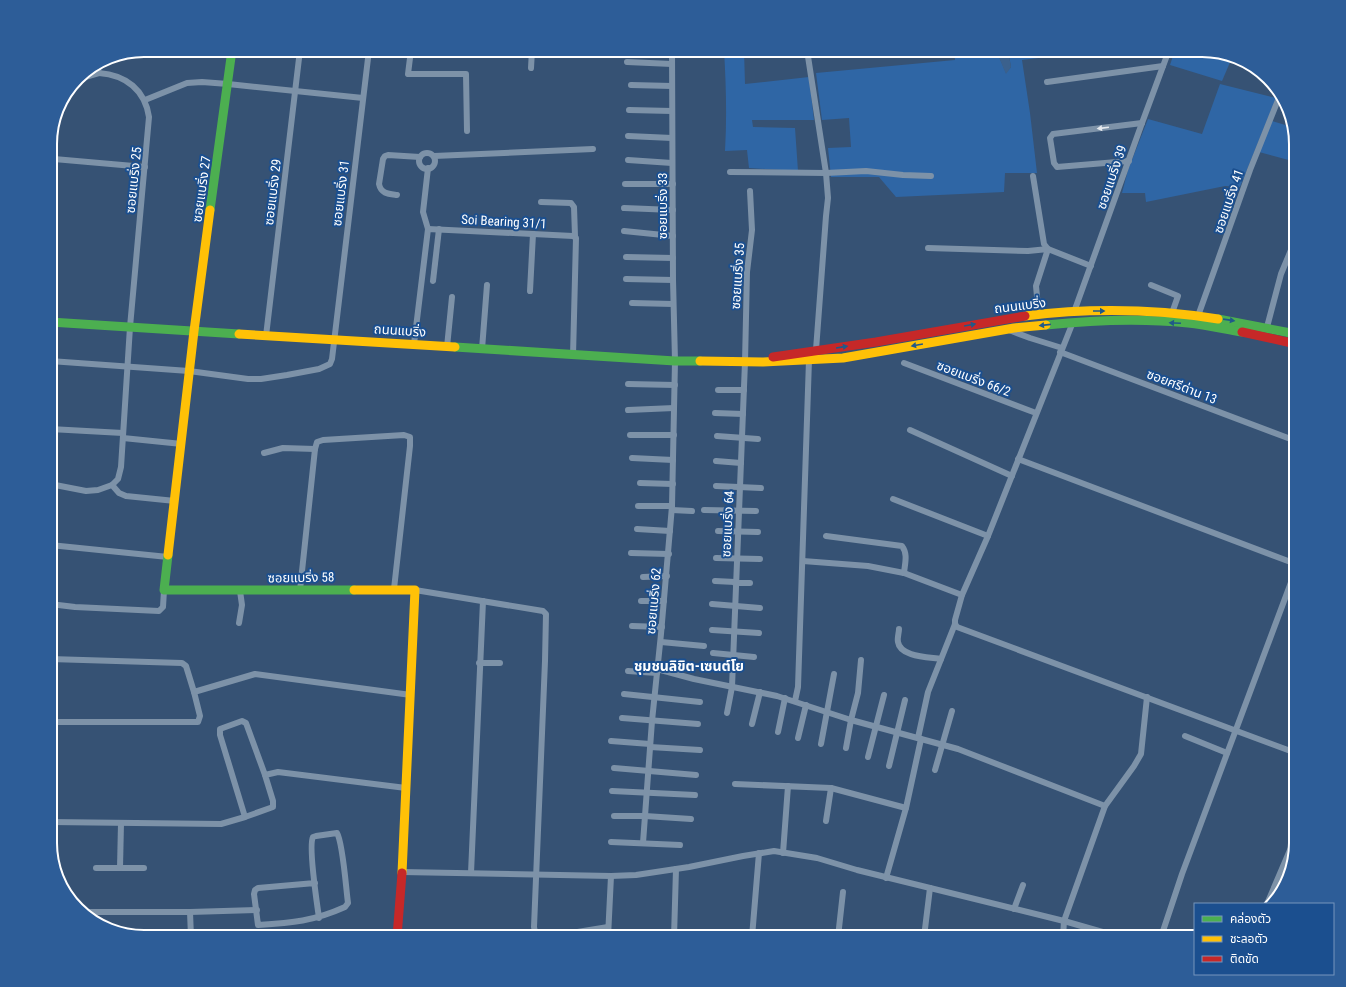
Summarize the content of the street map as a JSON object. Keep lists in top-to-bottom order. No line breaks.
{"streets":{"main road":["ซอยแบริ่ง 27","ถนนแบริ่ง","ซอยแบริ่ง 58"],"street":["ซอยแบริ่ง 39","ซอยแบริ่ง 25","ซอยแบริ่ง 29","ซอยแบริ่ง 31","ซอยแบริ่ง 41","ซอยแบริ่ง 33","Soi Bearing 31/1","ซอยแบริ่ง 35","ซอยแบริ่ง 66/2","ซอยศรีด่าน 13","ซอยแบริ่ง 64","ซอยแบริ่ง 62"]},"crossings":[["ซอยแบริ่ง 39","ถนนแบริ่ง"],["ซอยแบริ่ง 25","ถนนแบริ่ง"],["ซอยแบริ่ง 27","ถนนแบริ่ง"],["ซอยแบริ่ง 29","ถนนแบริ่ง"],["ซอยแบริ่ง 31","ถนนแบริ่ง"],["ซอยแบริ่ง 41","ถนนแบริ่ง"],["ซอยแบริ่ง 33","ถนนแบริ่ง"],["ซอยแบริ่ง 33","ซอยแบริ่ง 62"],["ซอยแบริ่ง 35","ถนนแบริ่ง"],["ซอยแบริ่ง 35","ซอยแบริ่ง 64"],["ถนนแบริ่ง","ซอยศรีด่าน 13"],["ถนนแบริ่ง","ซอยแบริ่ง 64"],["ถนนแบริ่ง","ซอยแบริ่ง 62"]],"districts":["ชุมชนลิขิต-เซนต์โย"],"legend":["คล่องตัว","ชะลอตัว","ติดขัด"]}
